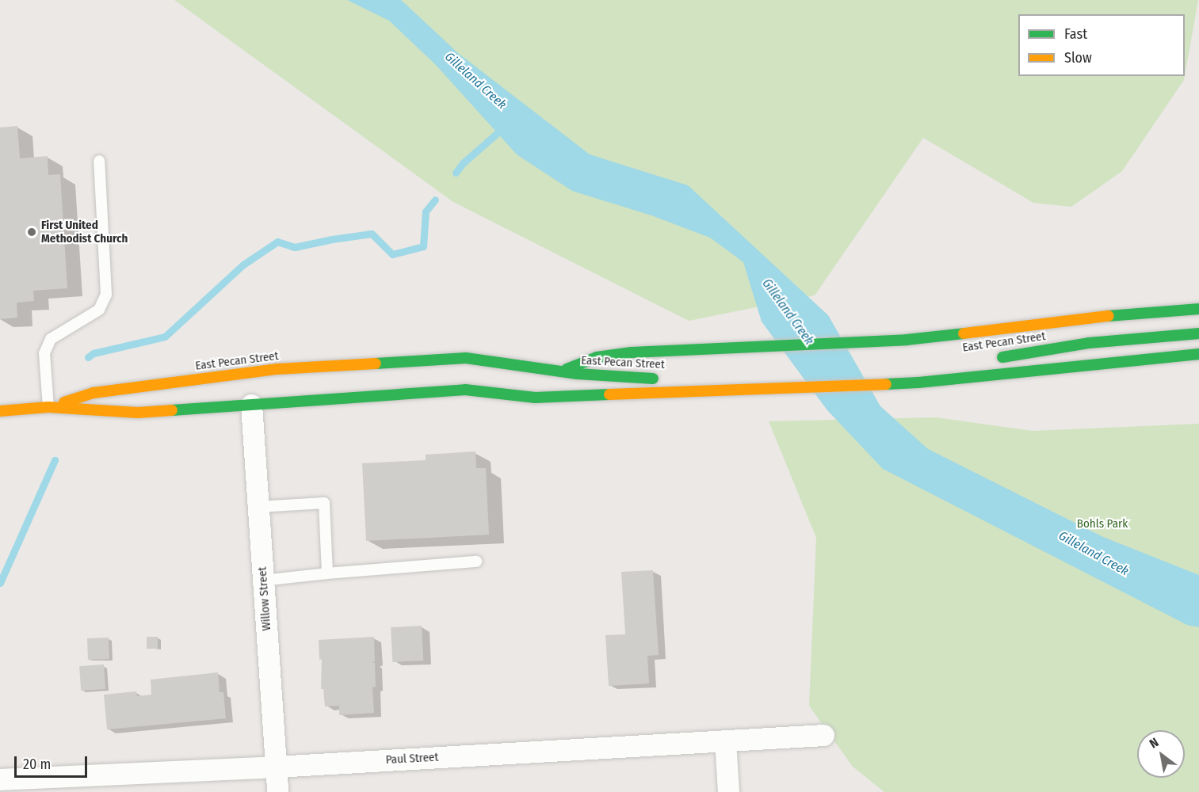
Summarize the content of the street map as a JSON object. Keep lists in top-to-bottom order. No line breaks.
{"streets":{"main road":["East Pecan Street"],"street":["Willow Street","Paul Street"]},"crossings":[["East Pecan Street","Willow Street"],["Willow Street","Paul Street"]],"water":["Gilleland Creek"],"parks":["Bohls Park"],"places":["First United Methodist Church"],"legend":["Fast","Slow"],"scale_bar":"20 m","north":"top left"}
